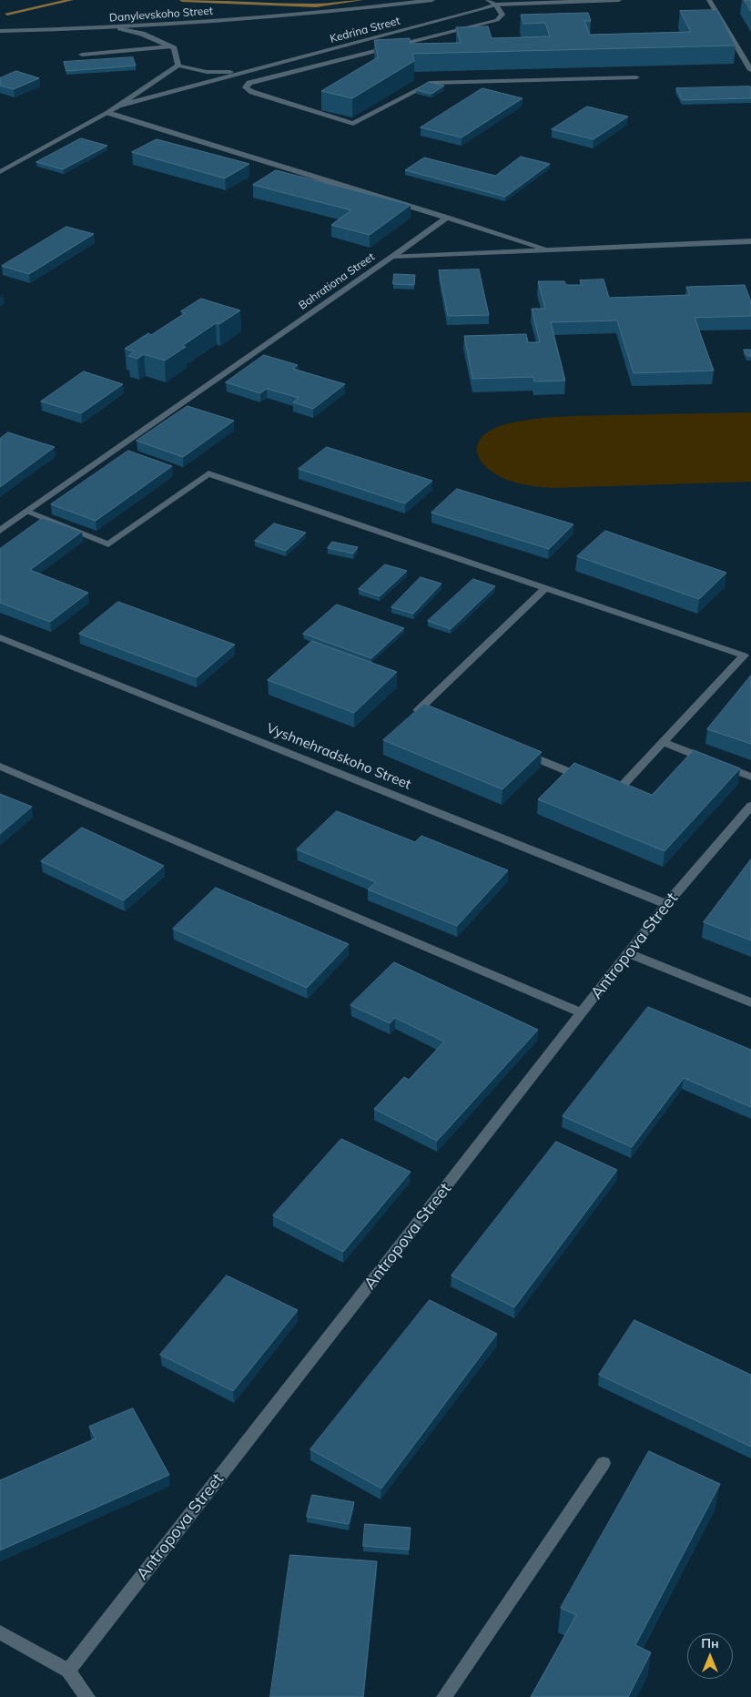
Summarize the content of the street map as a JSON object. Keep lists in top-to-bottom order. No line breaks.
{"streets":{"street":["Danylevskoho Street","Kedrina Street","Bahrationa Street","Vyshnehradskoho Street","Antropova Street"]},"crossings":[["Vyshnehradskoho Street","Antropova Street"]],"north":"top"}
